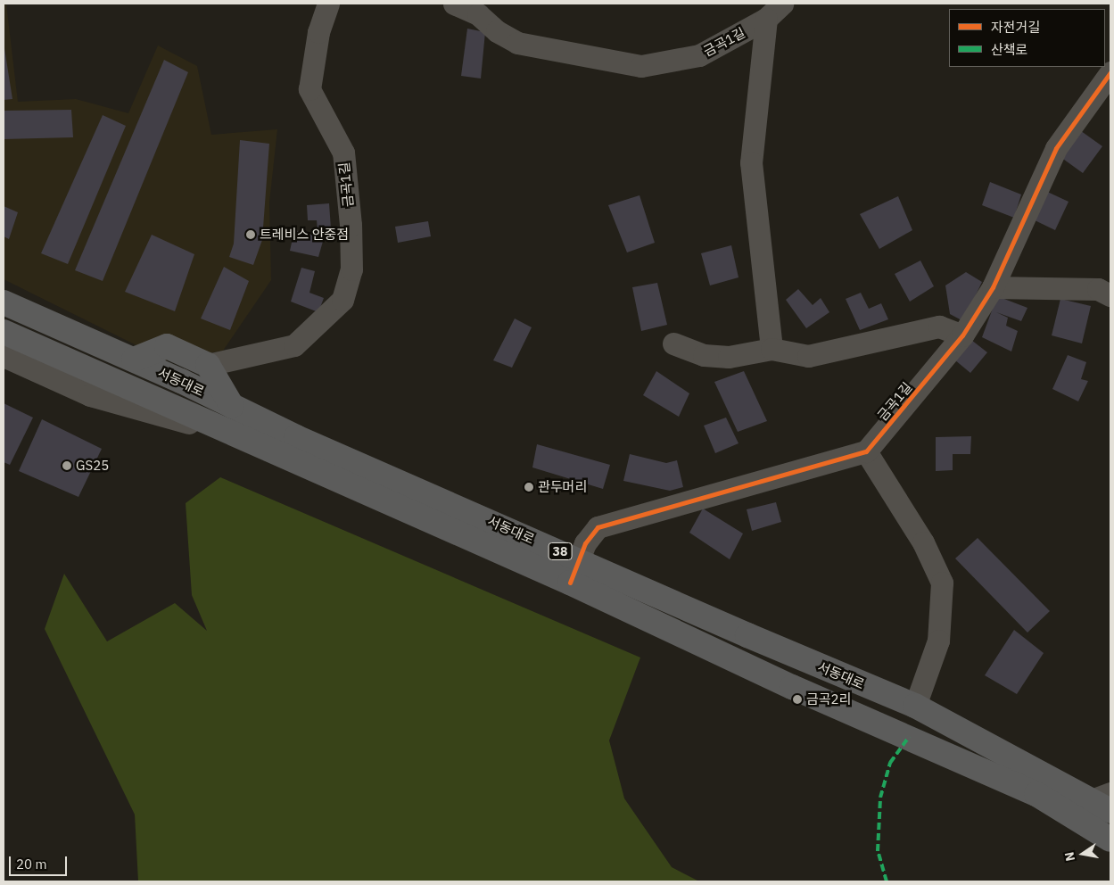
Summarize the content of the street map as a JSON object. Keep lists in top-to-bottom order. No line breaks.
{"streets":{"main road":["서동대로","38"],"street":["금곡1길"]},"places":["트레비스 안중점","GS25","관두머리","금곡2리"],"legend":["자전거길","산책로"],"scale_bar":"20 m","north":"left"}
